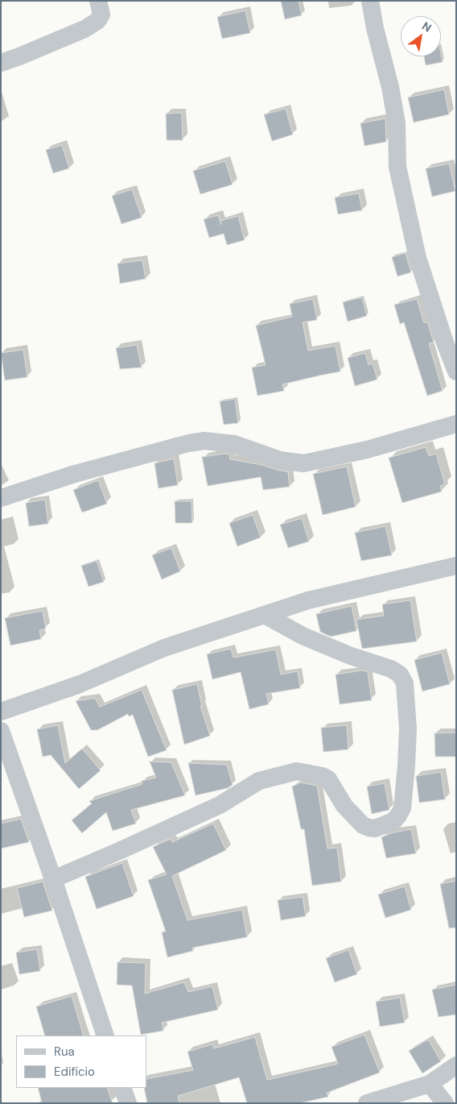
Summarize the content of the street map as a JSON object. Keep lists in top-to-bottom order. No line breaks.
{"legend":["Rua","Edifício"],"north":"top right"}
